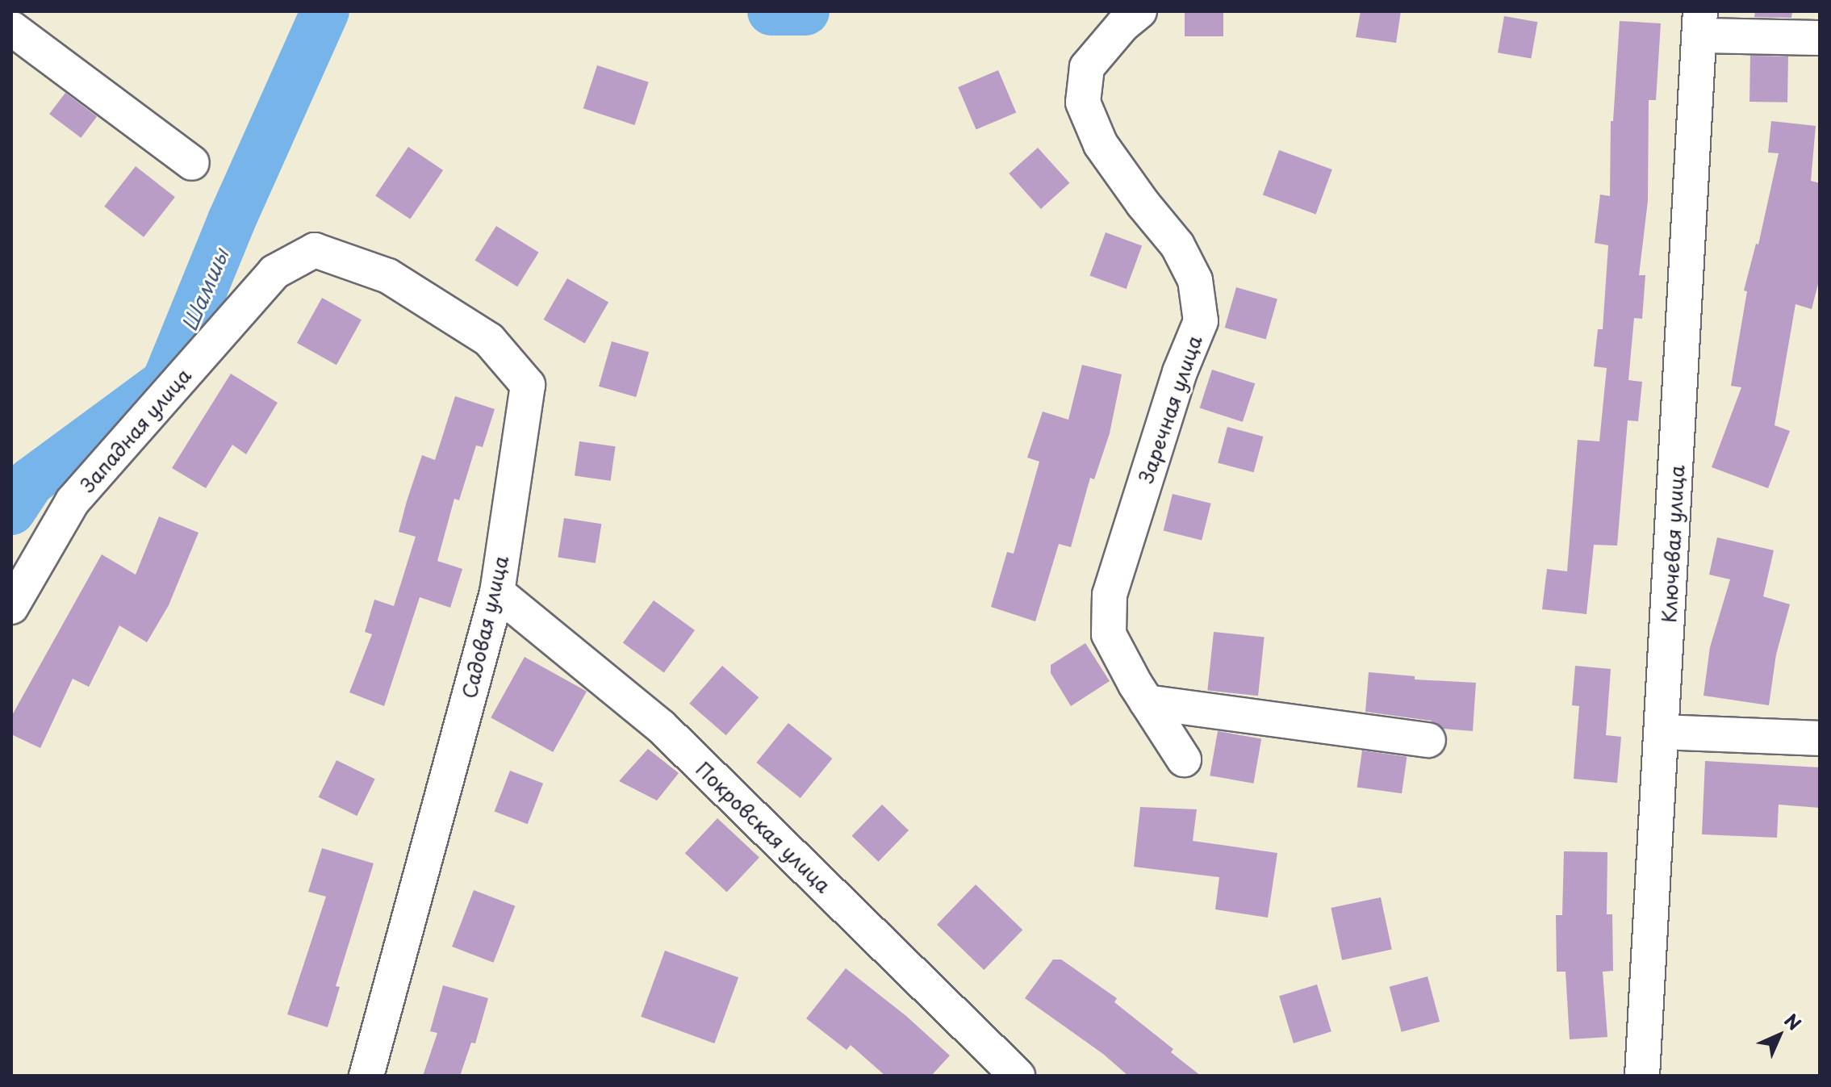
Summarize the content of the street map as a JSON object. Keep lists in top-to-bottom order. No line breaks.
{"streets":{"street":["Заречная улица","Западная улица","Ключевая улица","Садовая улица","Покровская улица"]},"crossings":[["Западная улица","Садовая улица"],["Садовая улица","Покровская улица"]],"water":["Шамшы"],"north":"top right"}
